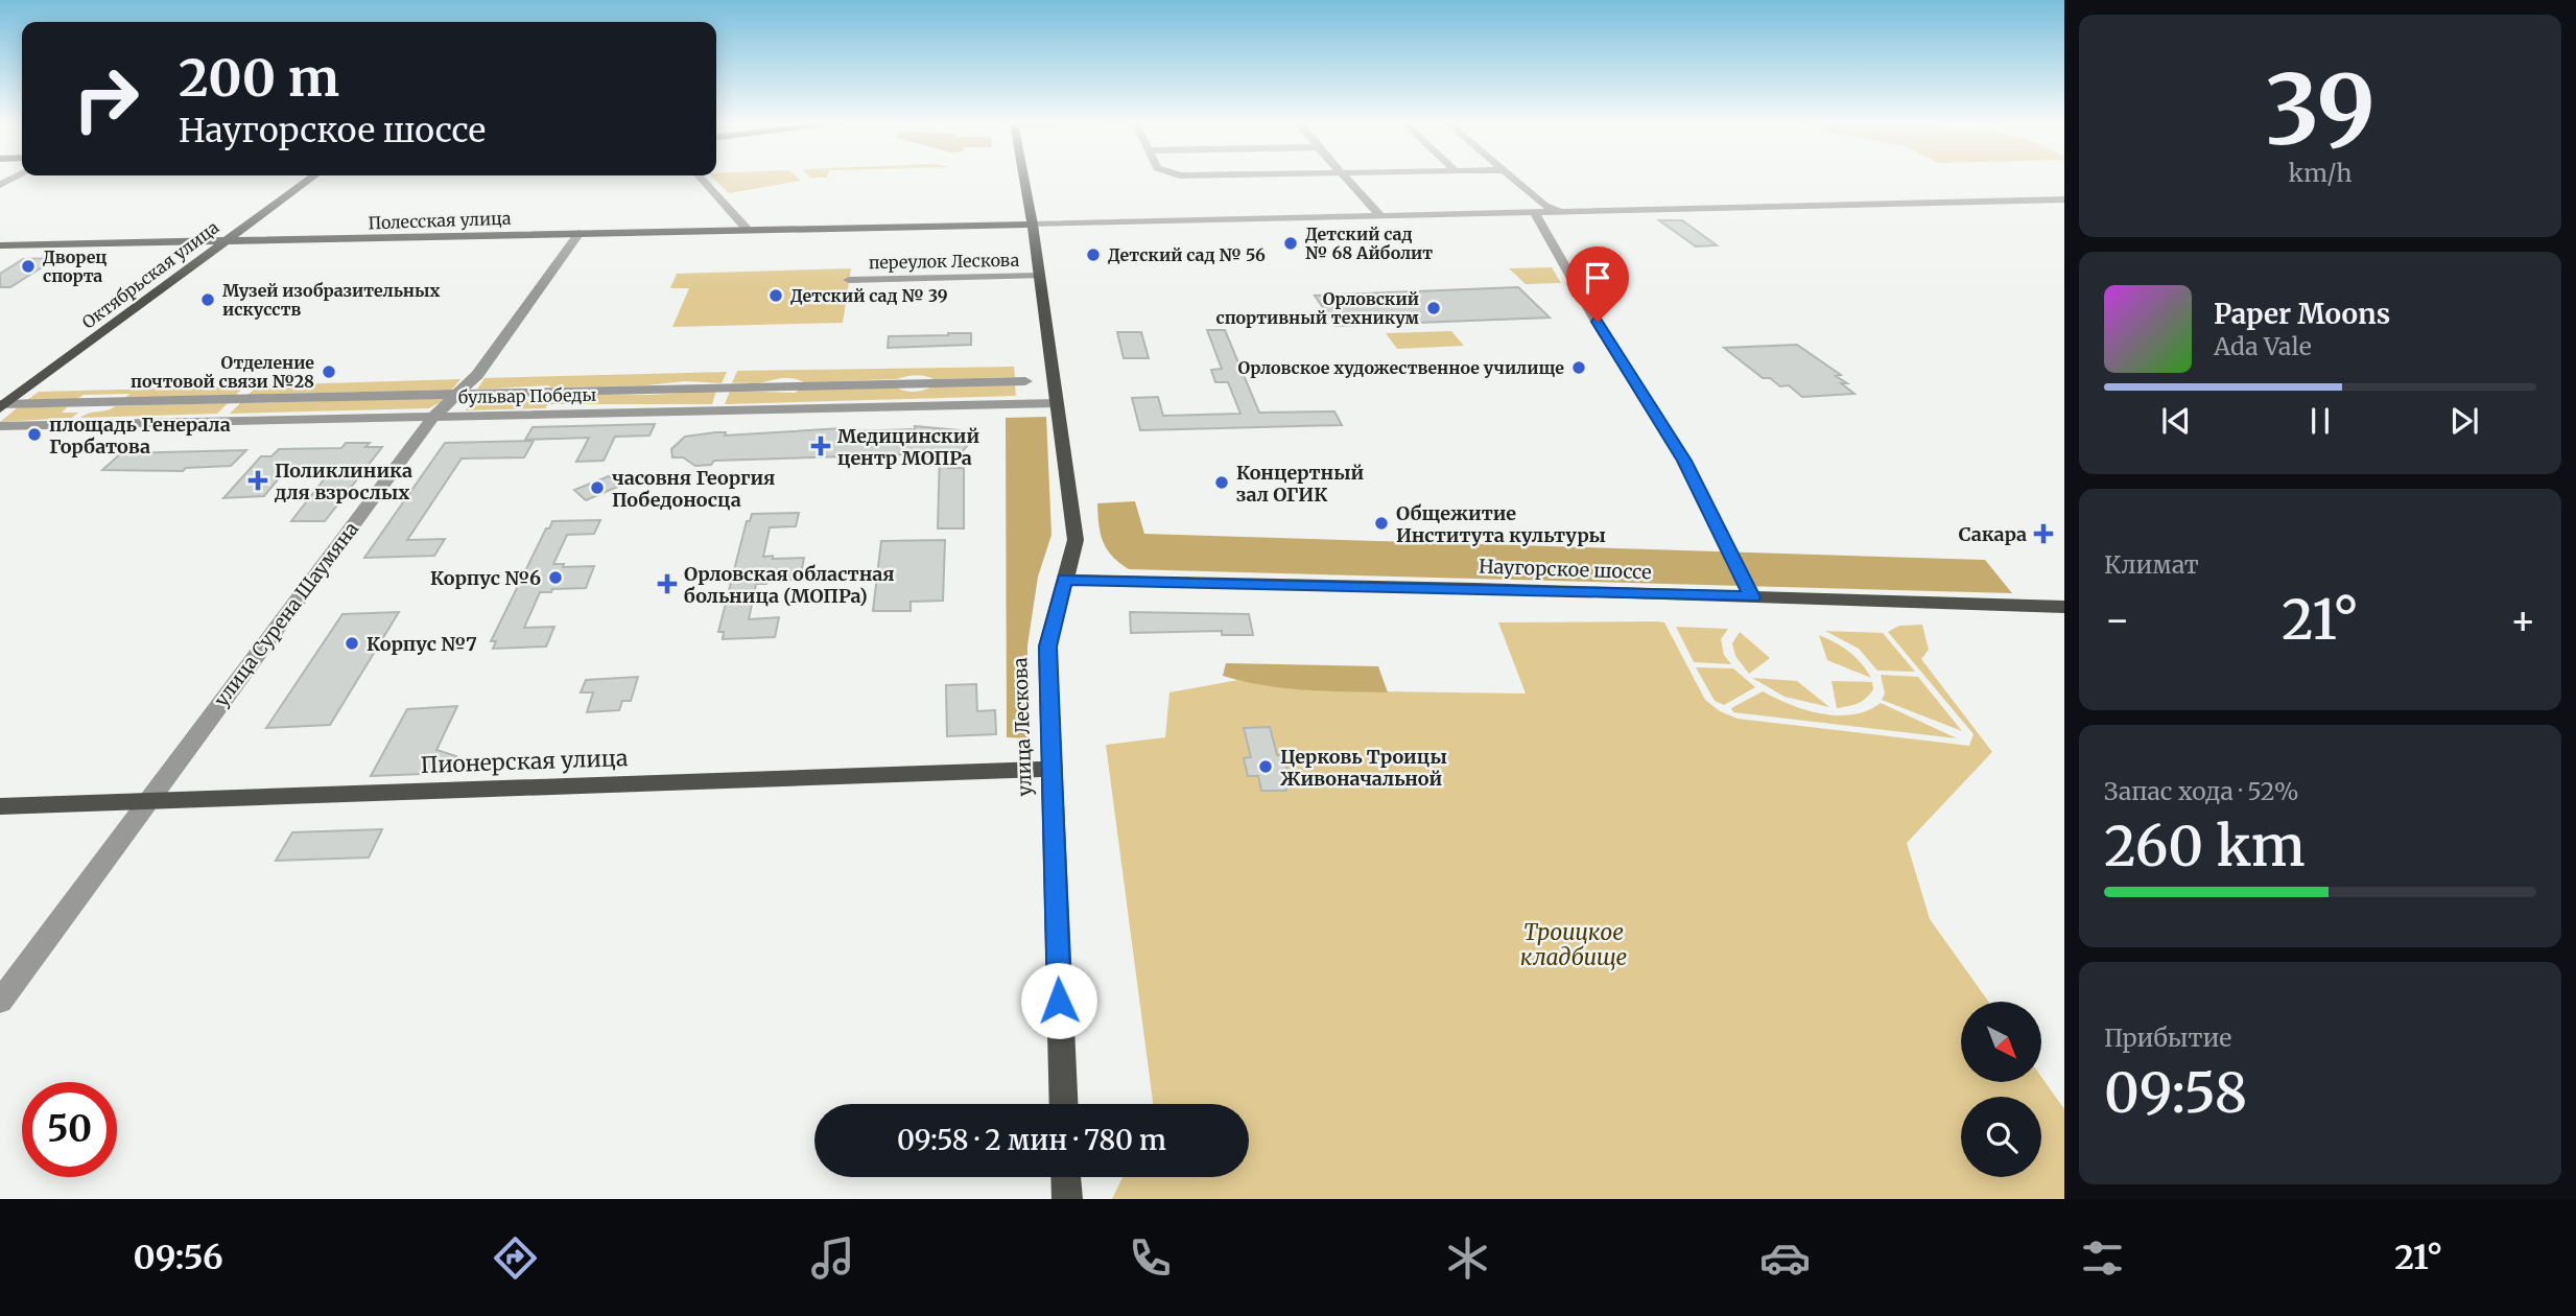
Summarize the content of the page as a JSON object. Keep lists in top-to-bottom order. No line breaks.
{"streets":{"main road":["Полесская улица","Октябрьская улица","Наугорское шоссе","улица Лескова","Пионерская улица"],"street":["переулок Лескова","бульвар Победы","улица Сурена Шаумяна"]},"crossings":[["Полесская улица","Октябрьская улица"],["Полесская улица","улица Сурена Шаумяна"],["Полесская улица","улица Лескова"],["переулок Лескова","улица Лескова"],["Октябрьская улица","бульвар Победы"],["бульвар Победы","улица Сурена Шаумяна"],["бульвар Победы","улица Лескова"],["Наугорское шоссе","улица Лескова"],["улица Сурена Шаумяна","Пионерская улица"],["улица Лескова","Пионерская улица"]],"parks":["Троицкое кладбище"],"places":{"other":["Детский сад № 68 Айболит","Детский сад № 56","Дворец спорта","Детский сад № 39","Музей изобразительных искусств","Орловский спортивный техникум","Орловское художественное училище","Отделение почтовой связи №28","площадь Генерала Горбатова","Концертный зал ОГИК","часовня Георгия Победоносца","Общежитие Института культуры","Корпус №6","Корпус №7","Церковь Троицы Живоначальной"],"health":["Медицинский центр МОПРа","Поликлиника для взрослых","Сакара","Орловская областная больница (МОПРа)"]},"north":"bottom right","page":{"tile":[["39","km/h"],"Климат",["Запас хода · 52%","260 km"],["Прибытие","09:58"]],"turn":["200 m","Наугорское шоссе"],"song":["Paper Moons","Ada Vale"],"heat":["−","21°","+"],"limit":"50","trip":"09:58 · 2 мин · 780 m","tabs":["09:56","21°"]}}
